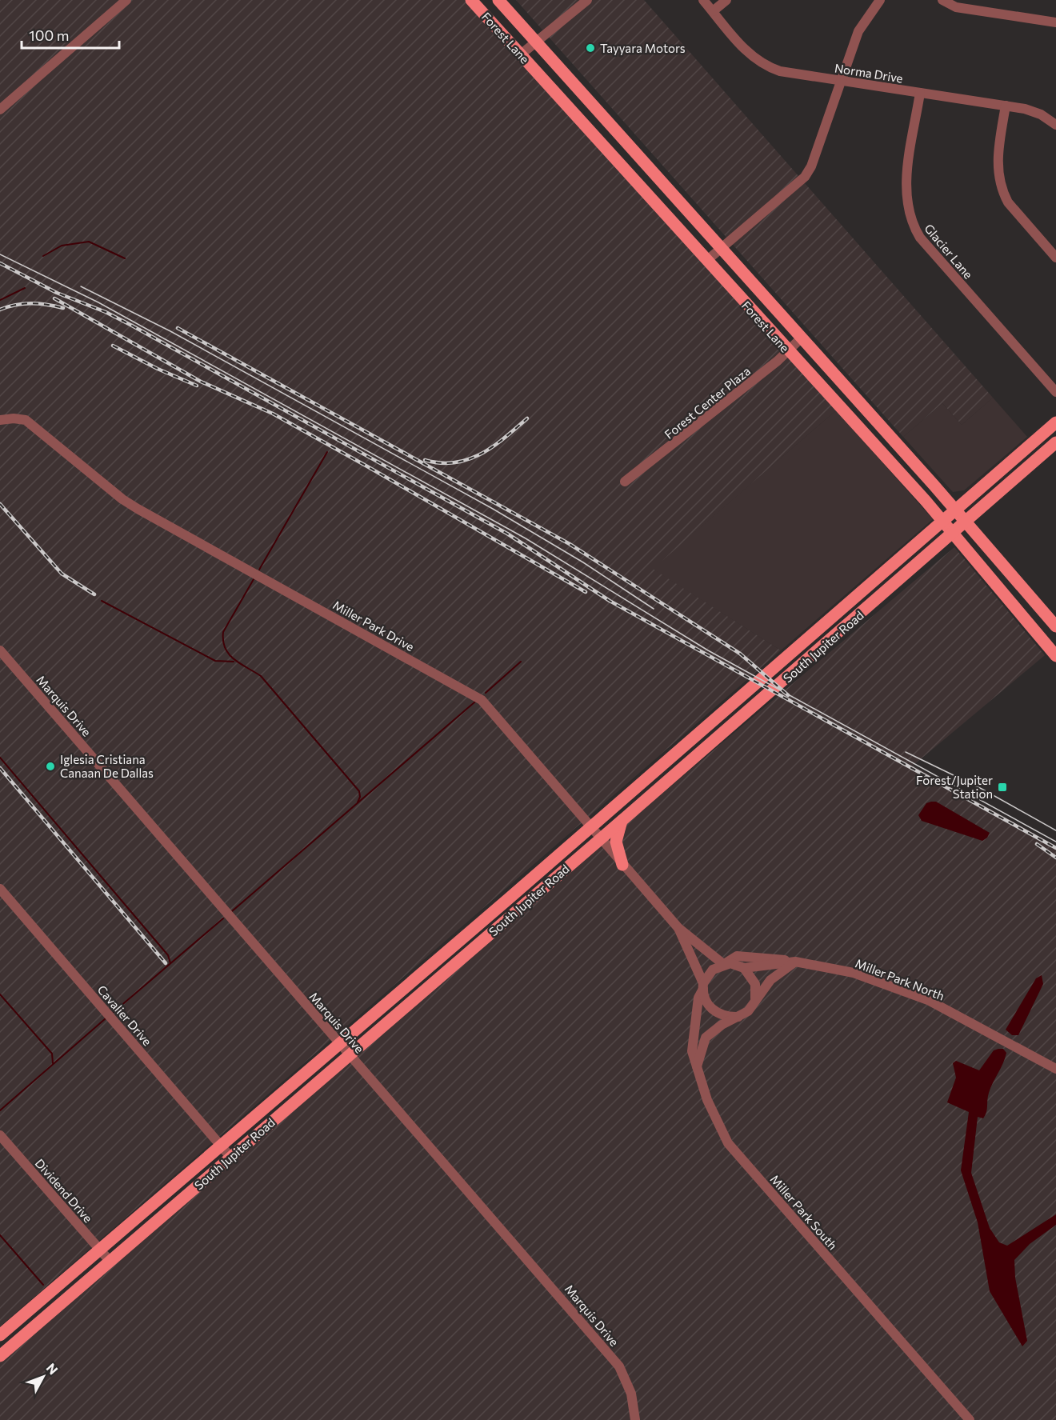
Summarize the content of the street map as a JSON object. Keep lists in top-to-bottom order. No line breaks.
{"streets":{"main road":["Forest Lane","South Jupiter Road"],"street":["Norma Drive","Glacier Lane","Forest Center Plaza","Miller Park Drive","Marquis Drive","Miller Park North","Cavalier Drive","Dividend Drive","Miller Park South"]},"crossings":[["Forest Lane","Forest Center Plaza"],["Forest Lane","South Jupiter Road"],["Norma Drive","Glacier Lane"],["Miller Park Drive","South Jupiter Road"],["Miller Park Drive","Miller Park North"],["South Jupiter Road","Marquis Drive"],["South Jupiter Road","Cavalier Drive"],["South Jupiter Road","Dividend Drive"],["Miller Park North","Miller Park South"]],"places":{"other":["Tayyara Motors","Iglesia Cristiana Canaan De Dallas"],"transit":["Forest/Jupiter Station"]},"scale_bar":"100 m","north":"top right"}
